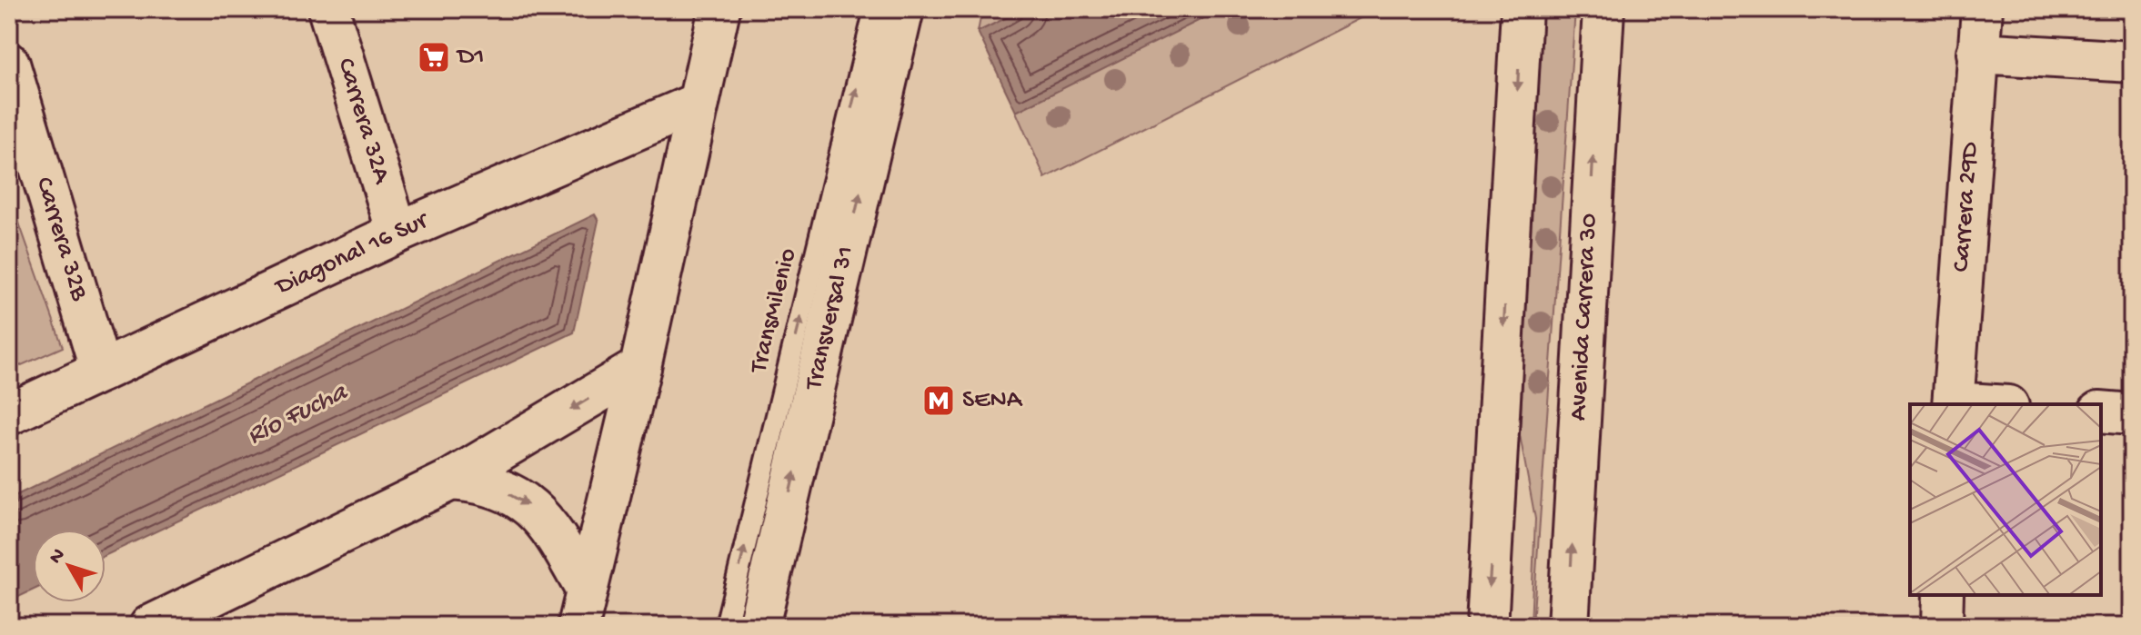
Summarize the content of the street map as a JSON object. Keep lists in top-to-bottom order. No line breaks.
{"streets":{"main road":["Carrera 32A","Carrera 29D","Carrera 32B","Diagonal 16 Sur","Avenida Carrera 30","Transversal 31"],"lane":["TransMilenio"]},"crossings":[["Carrera 32A","Diagonal 16 Sur"],["Carrera 32B","Diagonal 16 Sur"]],"water":["Río Fucha"],"places":{"supermarket":["D1"],"metro station":["SENA"]},"north":"top left"}
